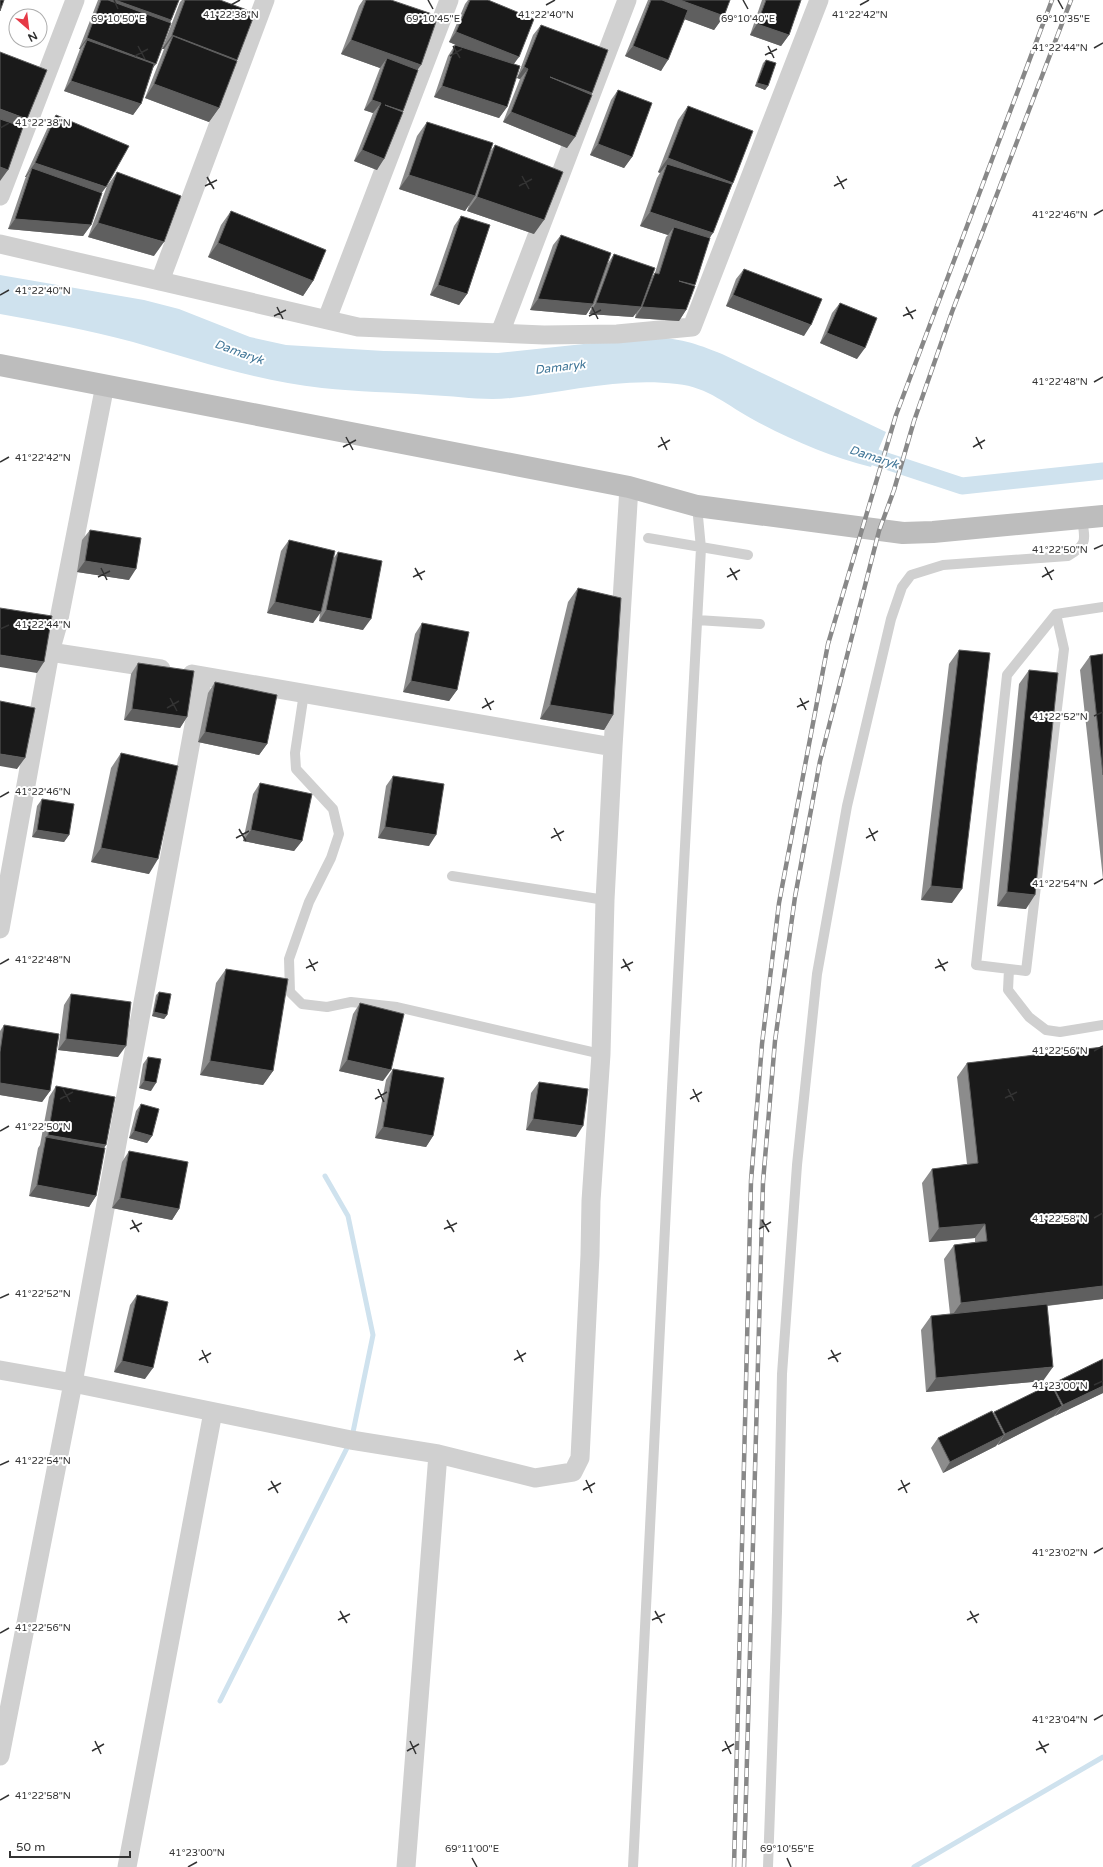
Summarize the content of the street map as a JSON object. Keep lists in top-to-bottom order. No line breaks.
{"water":["Damaryk"],"scale_bar":"50 m","north":"bottom right","coordinates":["41°22'38\"N","41°22'40\"N","41°22'42\"N","69°10'50\"E","69°10'40\"E","69°10'45\"E","69°10'35\"E","41°22'44\"N","41°22'46\"N","41°22'48\"N","41°22'50\"N","41°22'52\"N","41°22'54\"N","41°22'56\"N","41°22'58\"N","41°23'00\"N","41°23'02\"N","41°23'04\"N","69°11'00\"E","69°10'55\"E"]}
